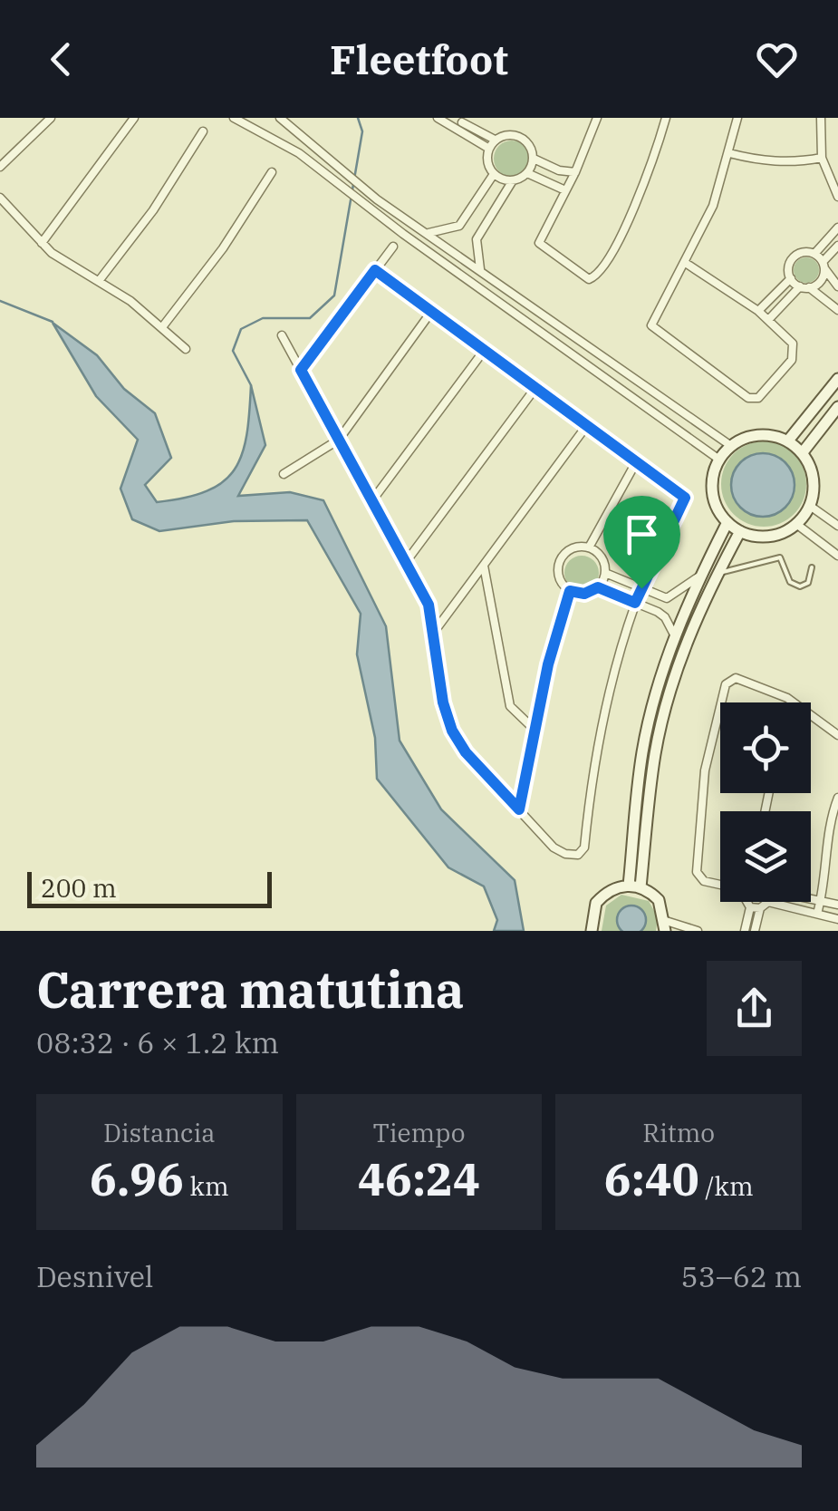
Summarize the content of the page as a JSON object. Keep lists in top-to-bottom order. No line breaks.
{"scale_bar":"200 m","page":{"header":"Fleetfoot","scale":"200 m","heading":["Carrera matutina","08:32 · 6 × 1.2 km"],"stats":[["Distancia","6.96 km"],["Tiempo","46:24"],["Ritmo","6:40 /km"]],"chart":["Desnivel","53–62 m"]}}
